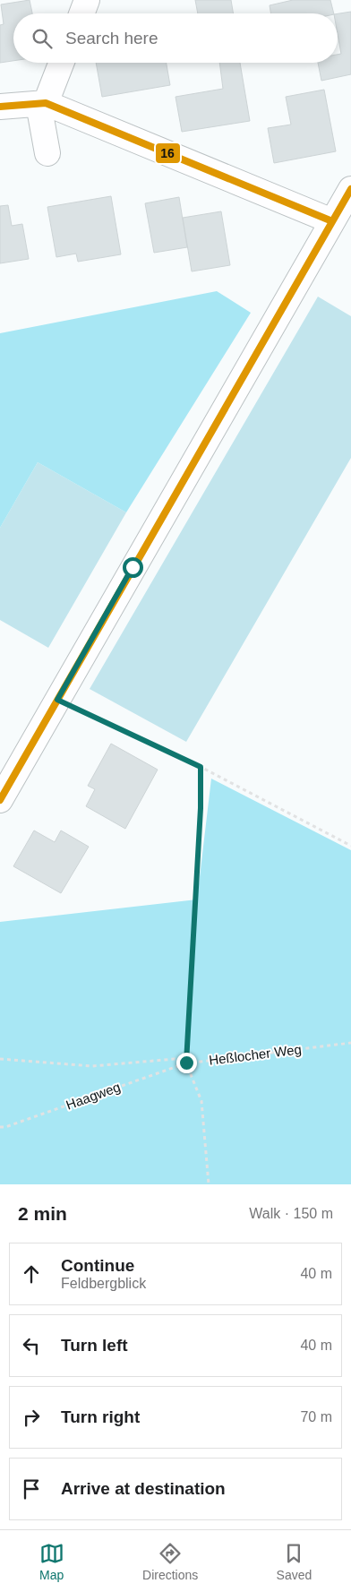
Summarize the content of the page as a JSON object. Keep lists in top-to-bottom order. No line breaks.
{"streets":{"path":["Heßlocher Weg","Haagweg"]},"crossings":[["Heßlocher Weg","Haagweg"]],"lines":["transit line 16"],"page":{"search":"Search here","heading":["2 min","Walk · 150 m"],"list":[["Continue","Feldbergblick","40 m"],["Turn left","40 m"],["Turn right","70 m"],"Arrive at destination"],"nav":["Map","Directions","Saved"]}}
